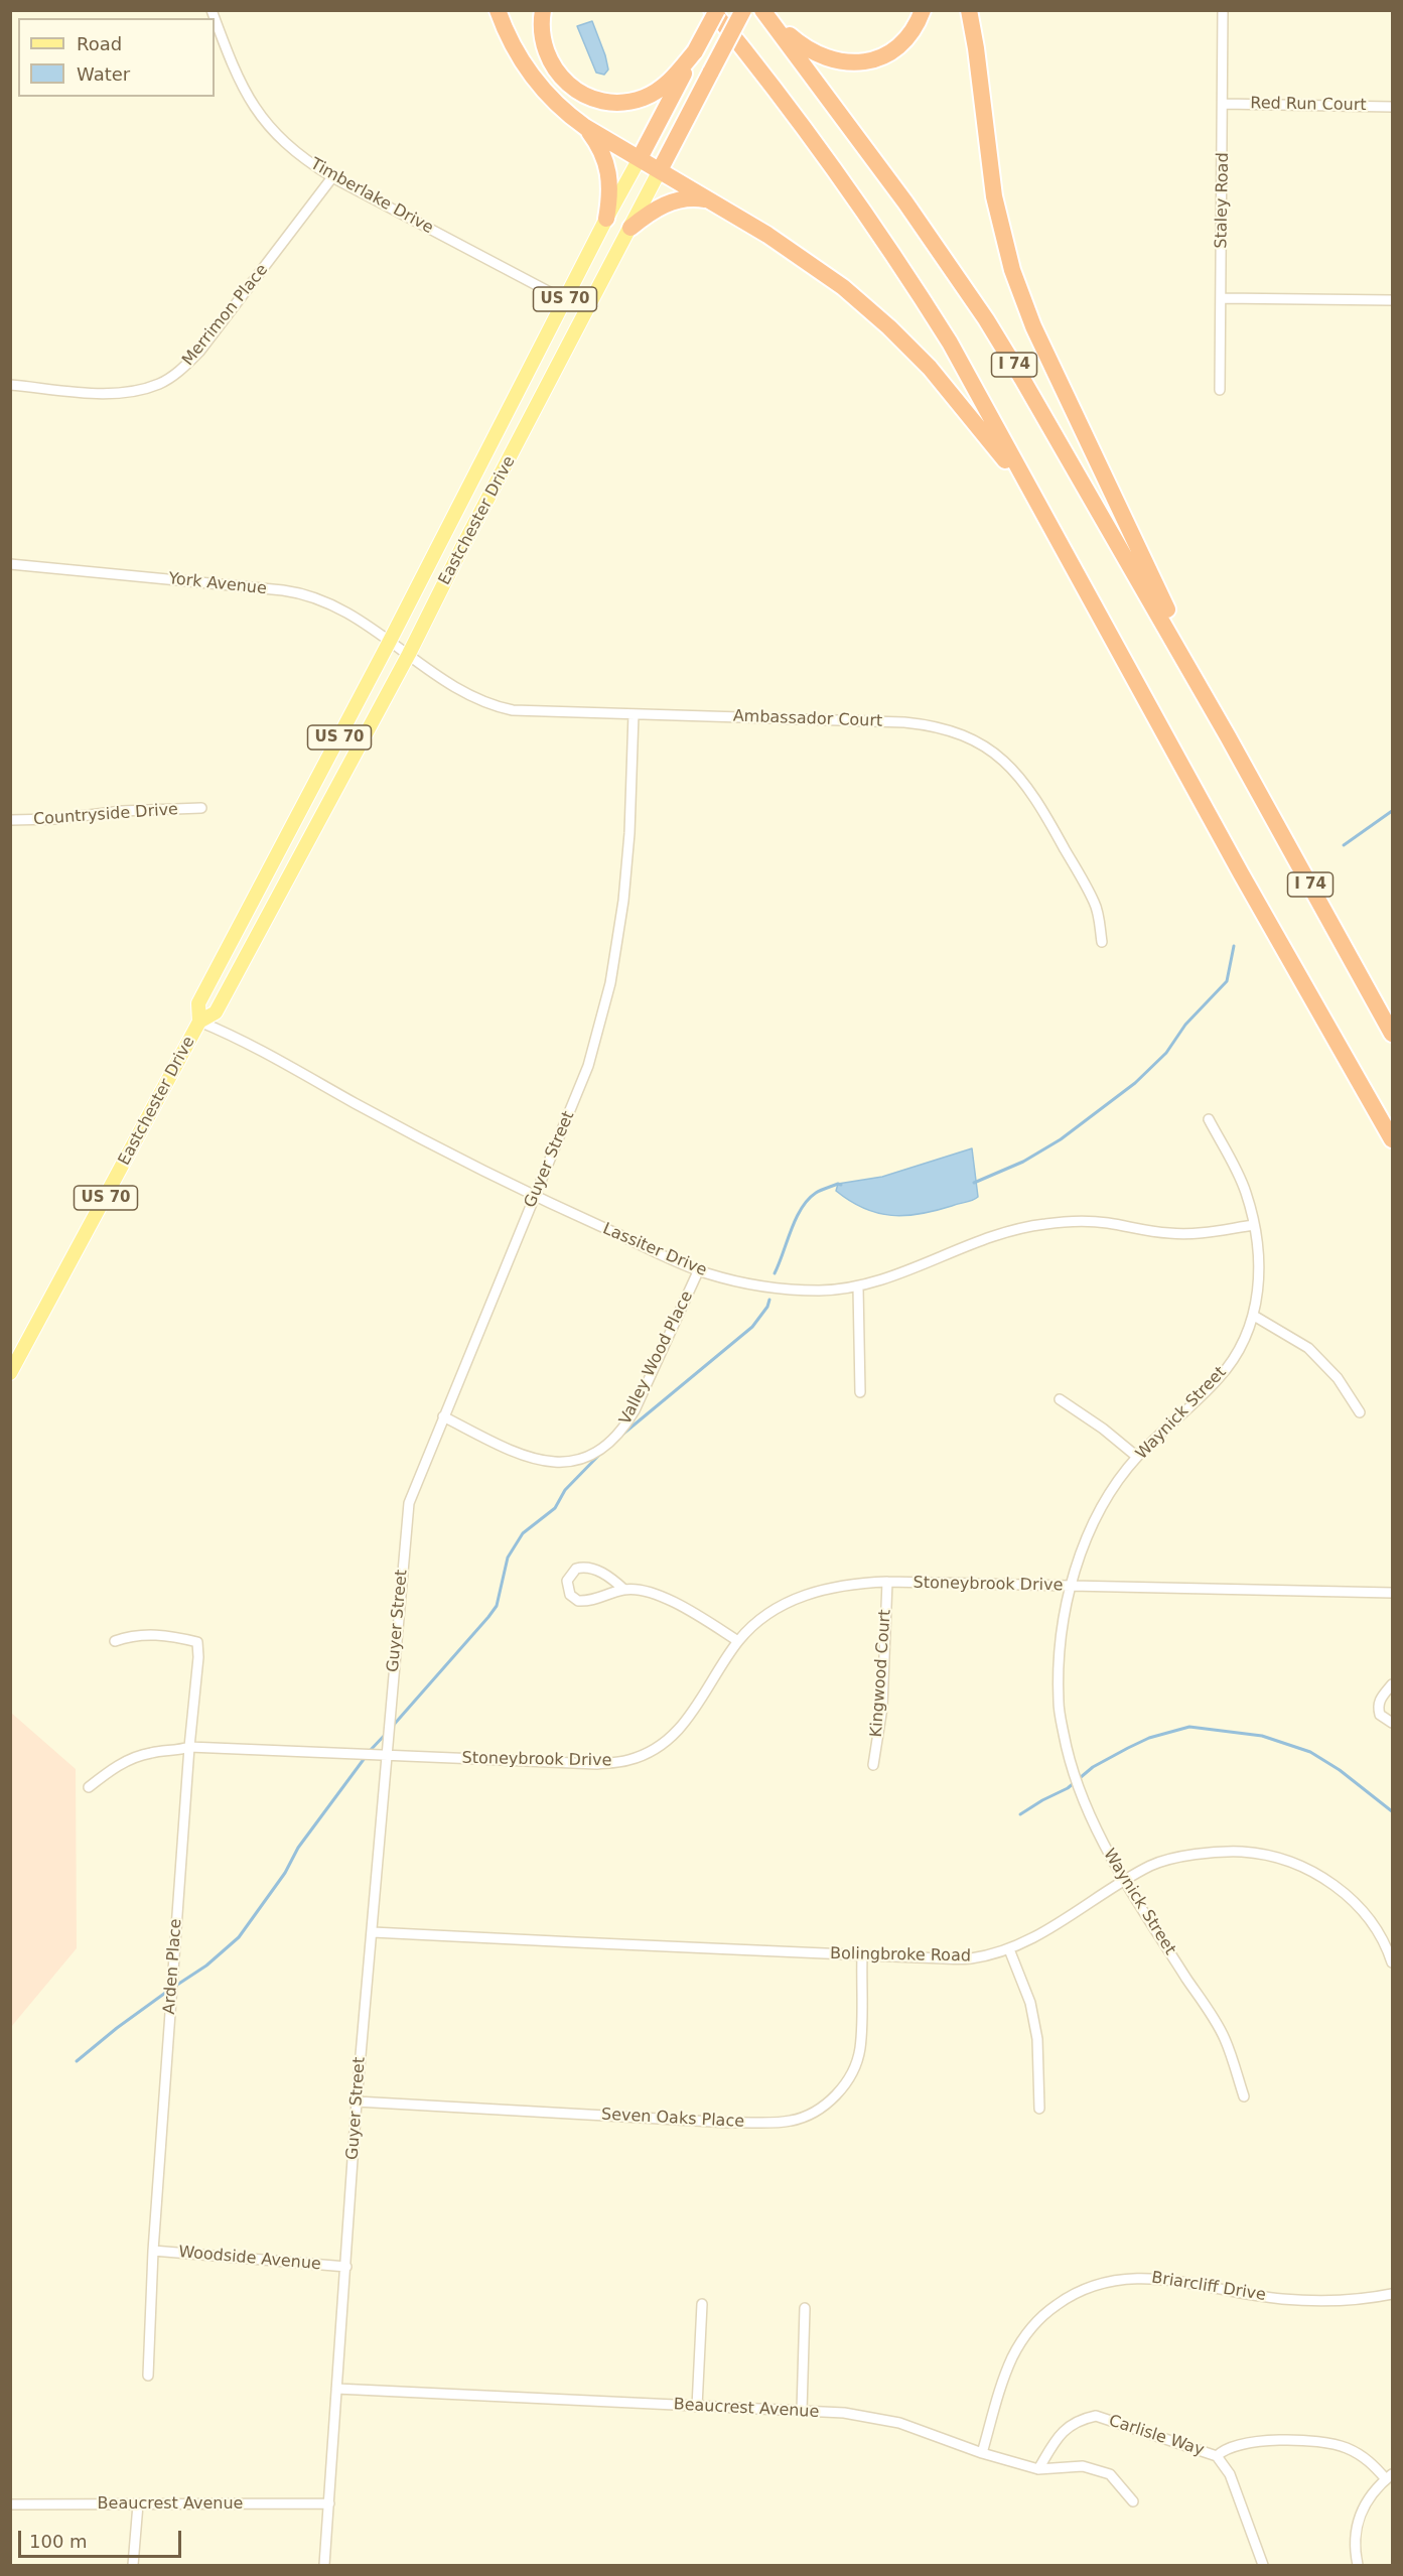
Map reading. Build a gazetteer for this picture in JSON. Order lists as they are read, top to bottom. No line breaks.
{"streets":{"highway":["US 70","I 74","Eastchester Drive"],"street":["Red Run Court","Timberlake Drive","Staley Road","Merrimon Place","York Avenue","Ambassador Court","Countryside Drive","Guyer Street","Lassiter Drive","Valley Wood Place","Waynick Street","Stoneybrook Drive","Kingwood Court","Bolingbroke Road","Arden Place","Seven Oaks Place","Woodside Avenue","Briarcliff Drive","Beaucrest Avenue","Carlisle Way"]},"crossings":[["Red Run Court","Staley Road"],["Timberlake Drive","Merrimon Place"],["Timberlake Drive","Eastchester Drive"],["Eastchester Drive","York Avenue"],["Eastchester Drive","Ambassador Court"],["Eastchester Drive","Lassiter Drive"],["York Avenue","Ambassador Court"],["Ambassador Court","Guyer Street"],["Guyer Street","Lassiter Drive"],["Guyer Street","Valley Wood Place"],["Guyer Street","Stoneybrook Drive"],["Guyer Street","Bolingbroke Road"],["Guyer Street","Seven Oaks Place"],["Guyer Street","Woodside Avenue"],["Guyer Street","Beaucrest Avenue"],["Lassiter Drive","Valley Wood Place"],["Lassiter Drive","Waynick Street"],["Waynick Street","Stoneybrook Drive"],["Waynick Street","Bolingbroke Road"],["Stoneybrook Drive","Kingwood Court"],["Stoneybrook Drive","Arden Place"],["Bolingbroke Road","Seven Oaks Place"],["Arden Place","Woodside Avenue"],["Briarcliff Drive","Beaucrest Avenue"],["Beaucrest Avenue","Carlisle Way"]],"legend":["Road","Water"],"scale_bar":"100 m"}
